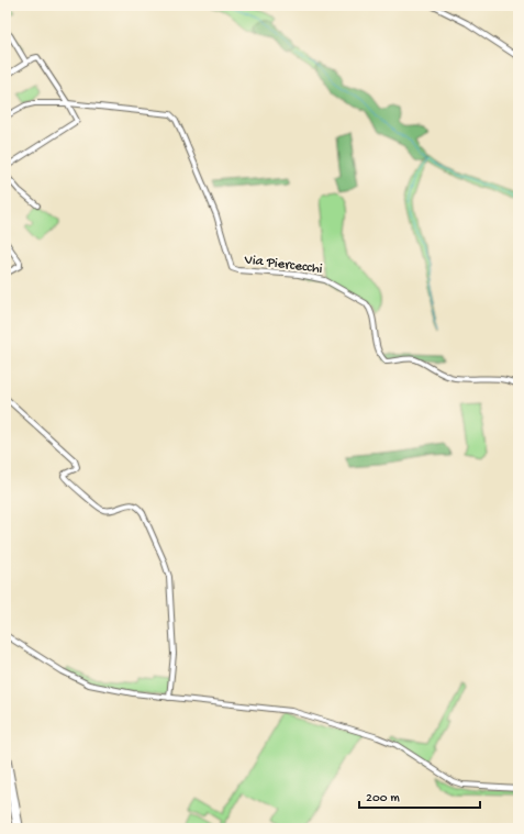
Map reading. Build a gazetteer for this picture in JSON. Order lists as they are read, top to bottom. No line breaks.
{"streets":{"street":["Via Piercecchi"]},"scale_bar":"200 m"}
